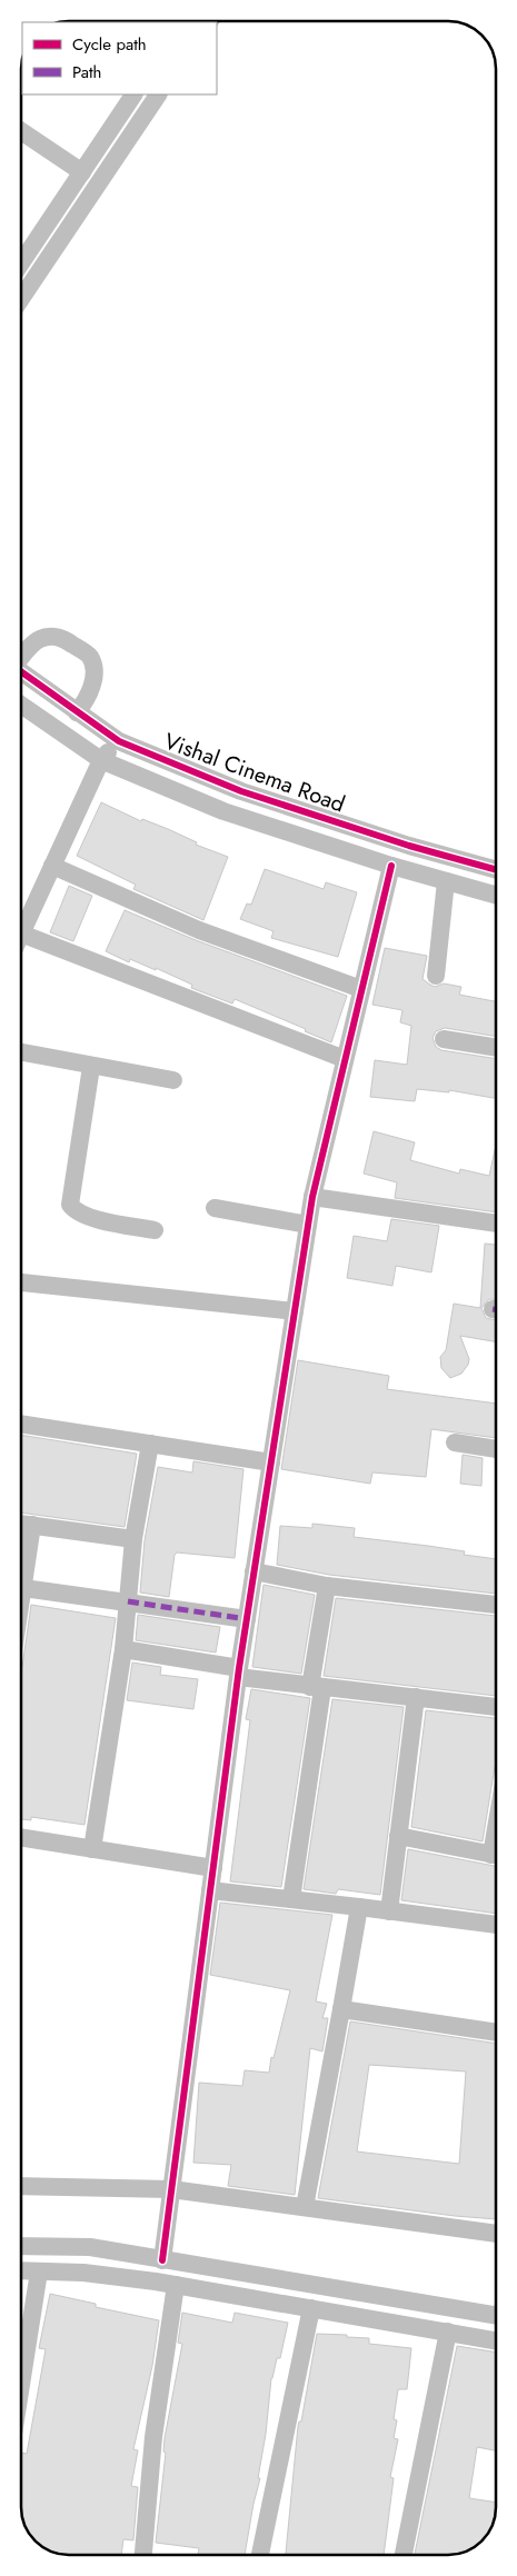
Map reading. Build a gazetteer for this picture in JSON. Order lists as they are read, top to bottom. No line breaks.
{"streets":{"street":["Vishal Cinema Road"]},"legend":["Cycle path","Path"]}
